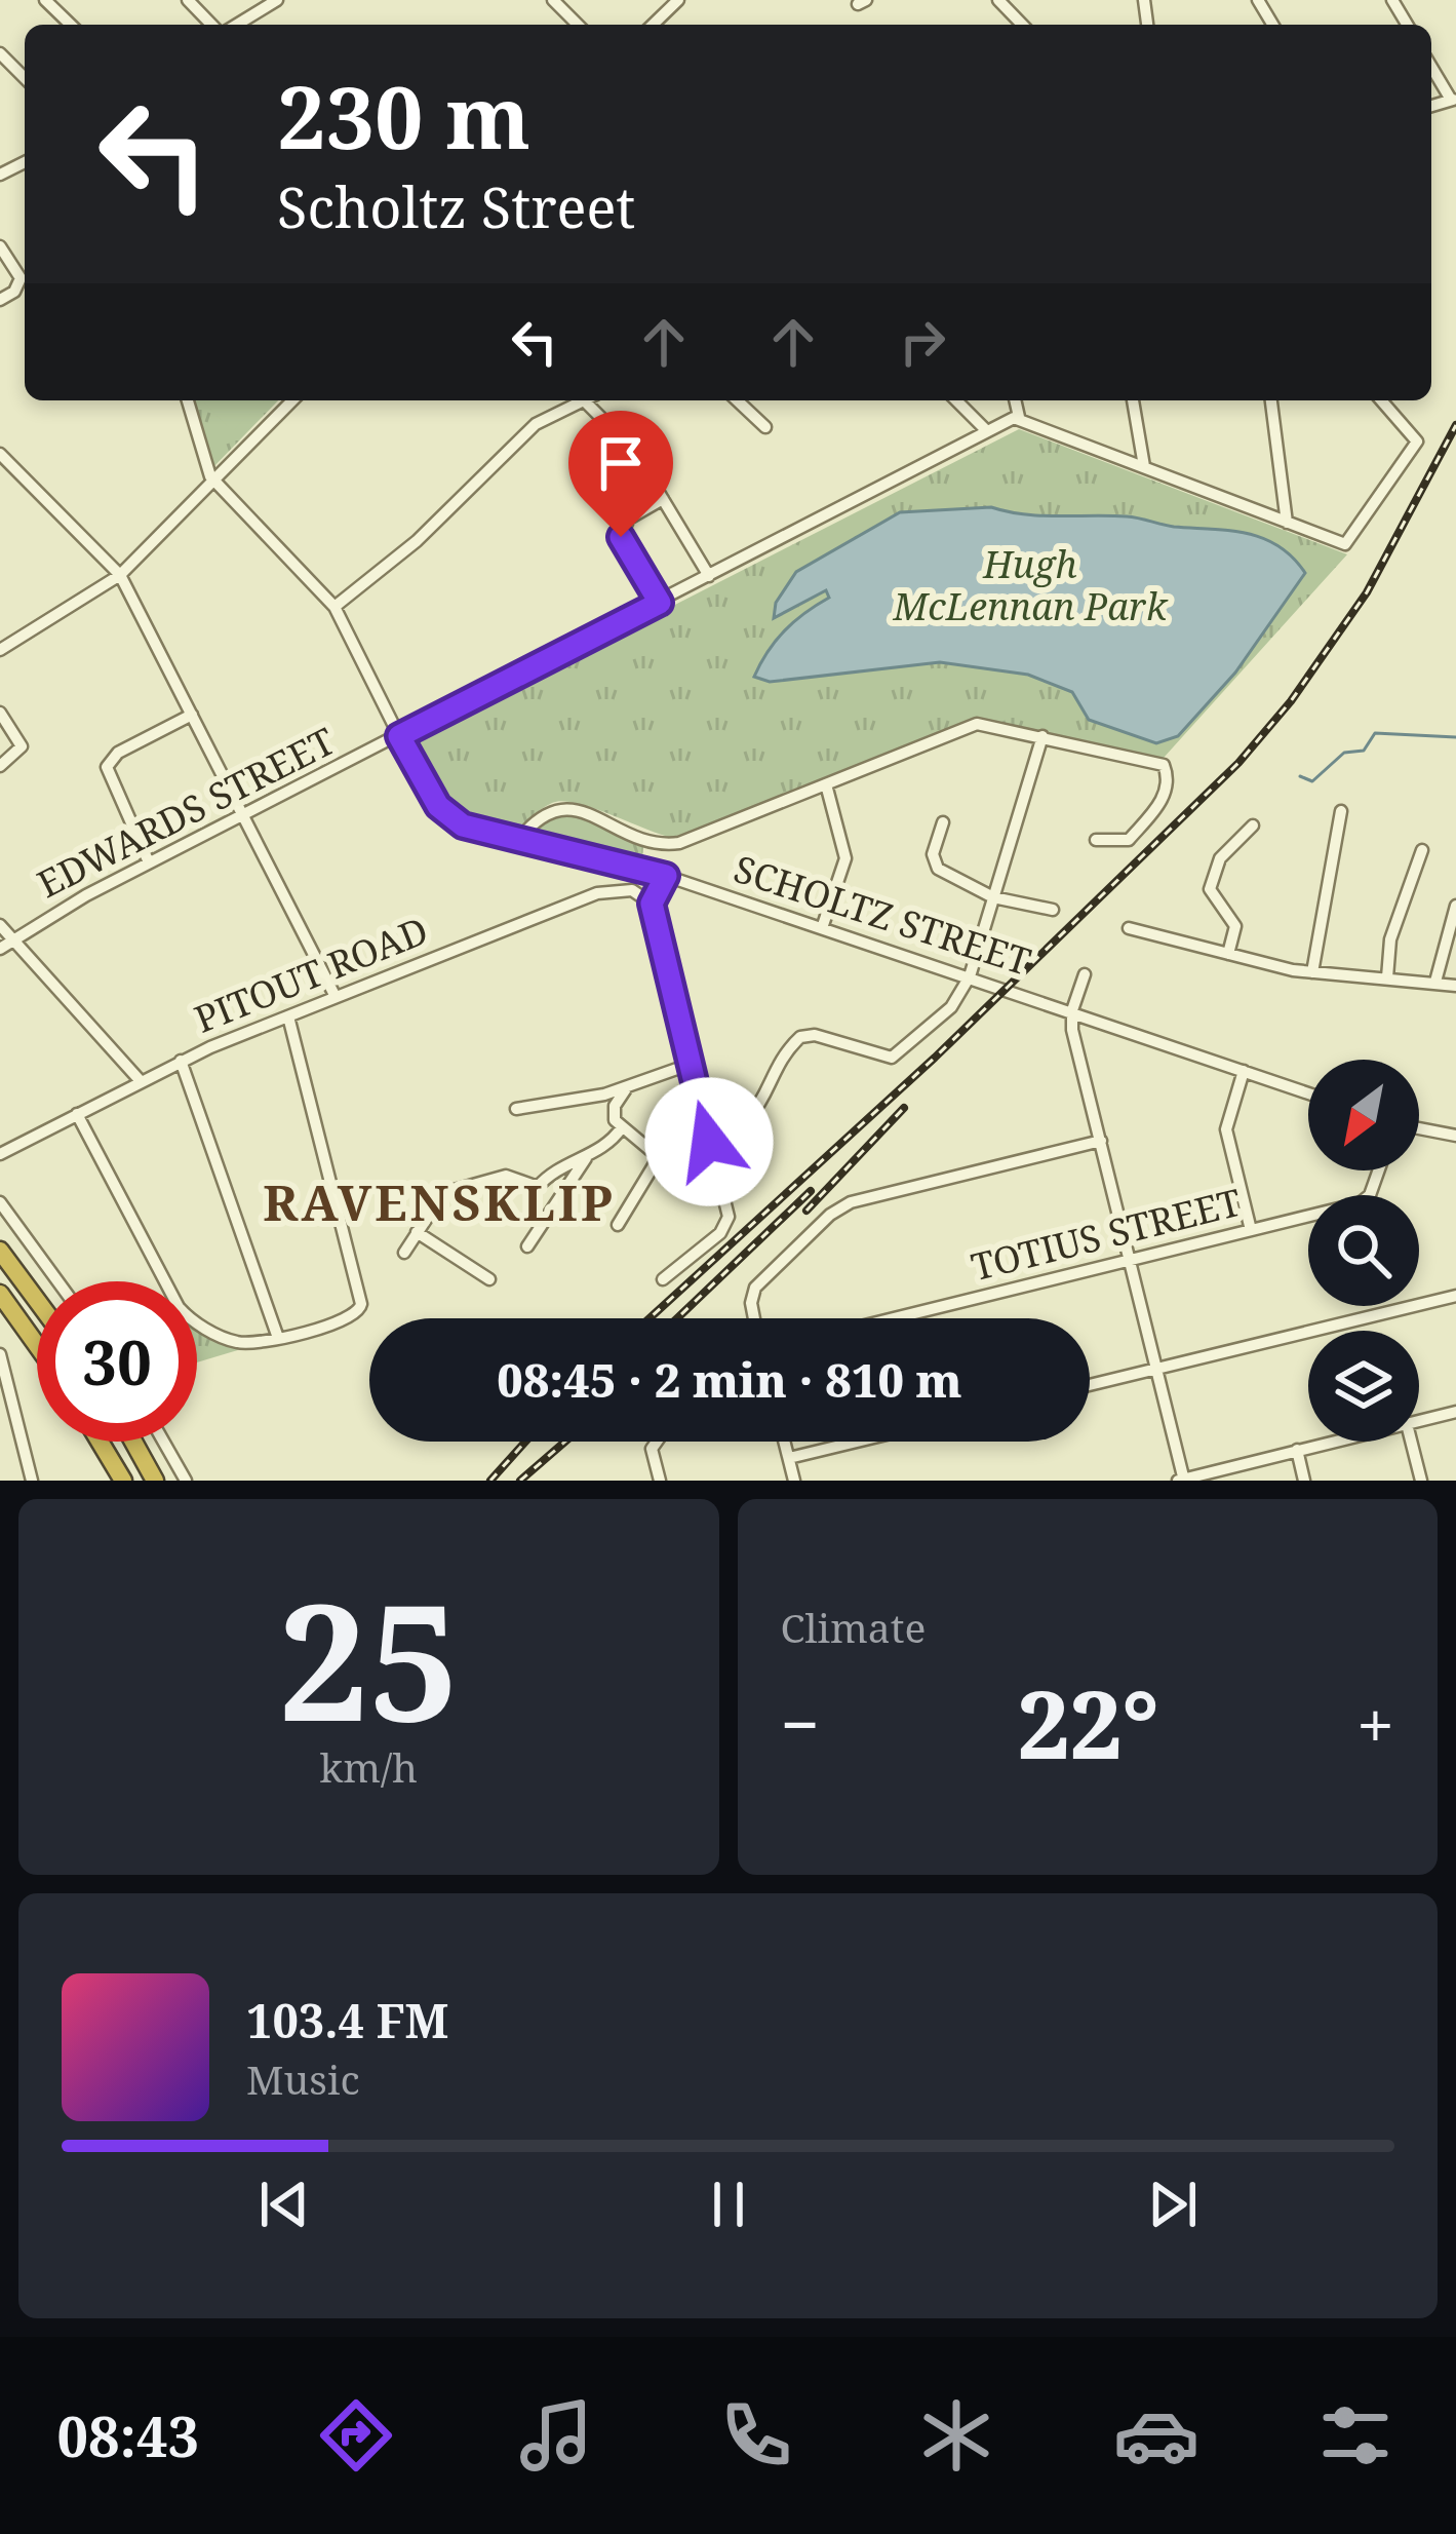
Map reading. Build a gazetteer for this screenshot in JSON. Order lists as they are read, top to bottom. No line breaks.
{"streets":{"street":["EDWARDS STREET","SCHOLTZ STREET","PITOUT ROAD","TOTIUS STREET"]},"crossings":[["EDWARDS STREET","SCHOLTZ STREET"]],"districts":["RAVENSKLIP"],"parks":["Hugh McLennan Park"],"north":"bottom left","page":{"turn":["230 m","Scholtz Street"],"limit":"30","trip":"08:45 · 2 min · 810 m","tile":[["25","km/h"],"Climate"],"heat":["−","22°","+"],"song":["103.4 FM","Music"],"tabs":"08:43"}}
